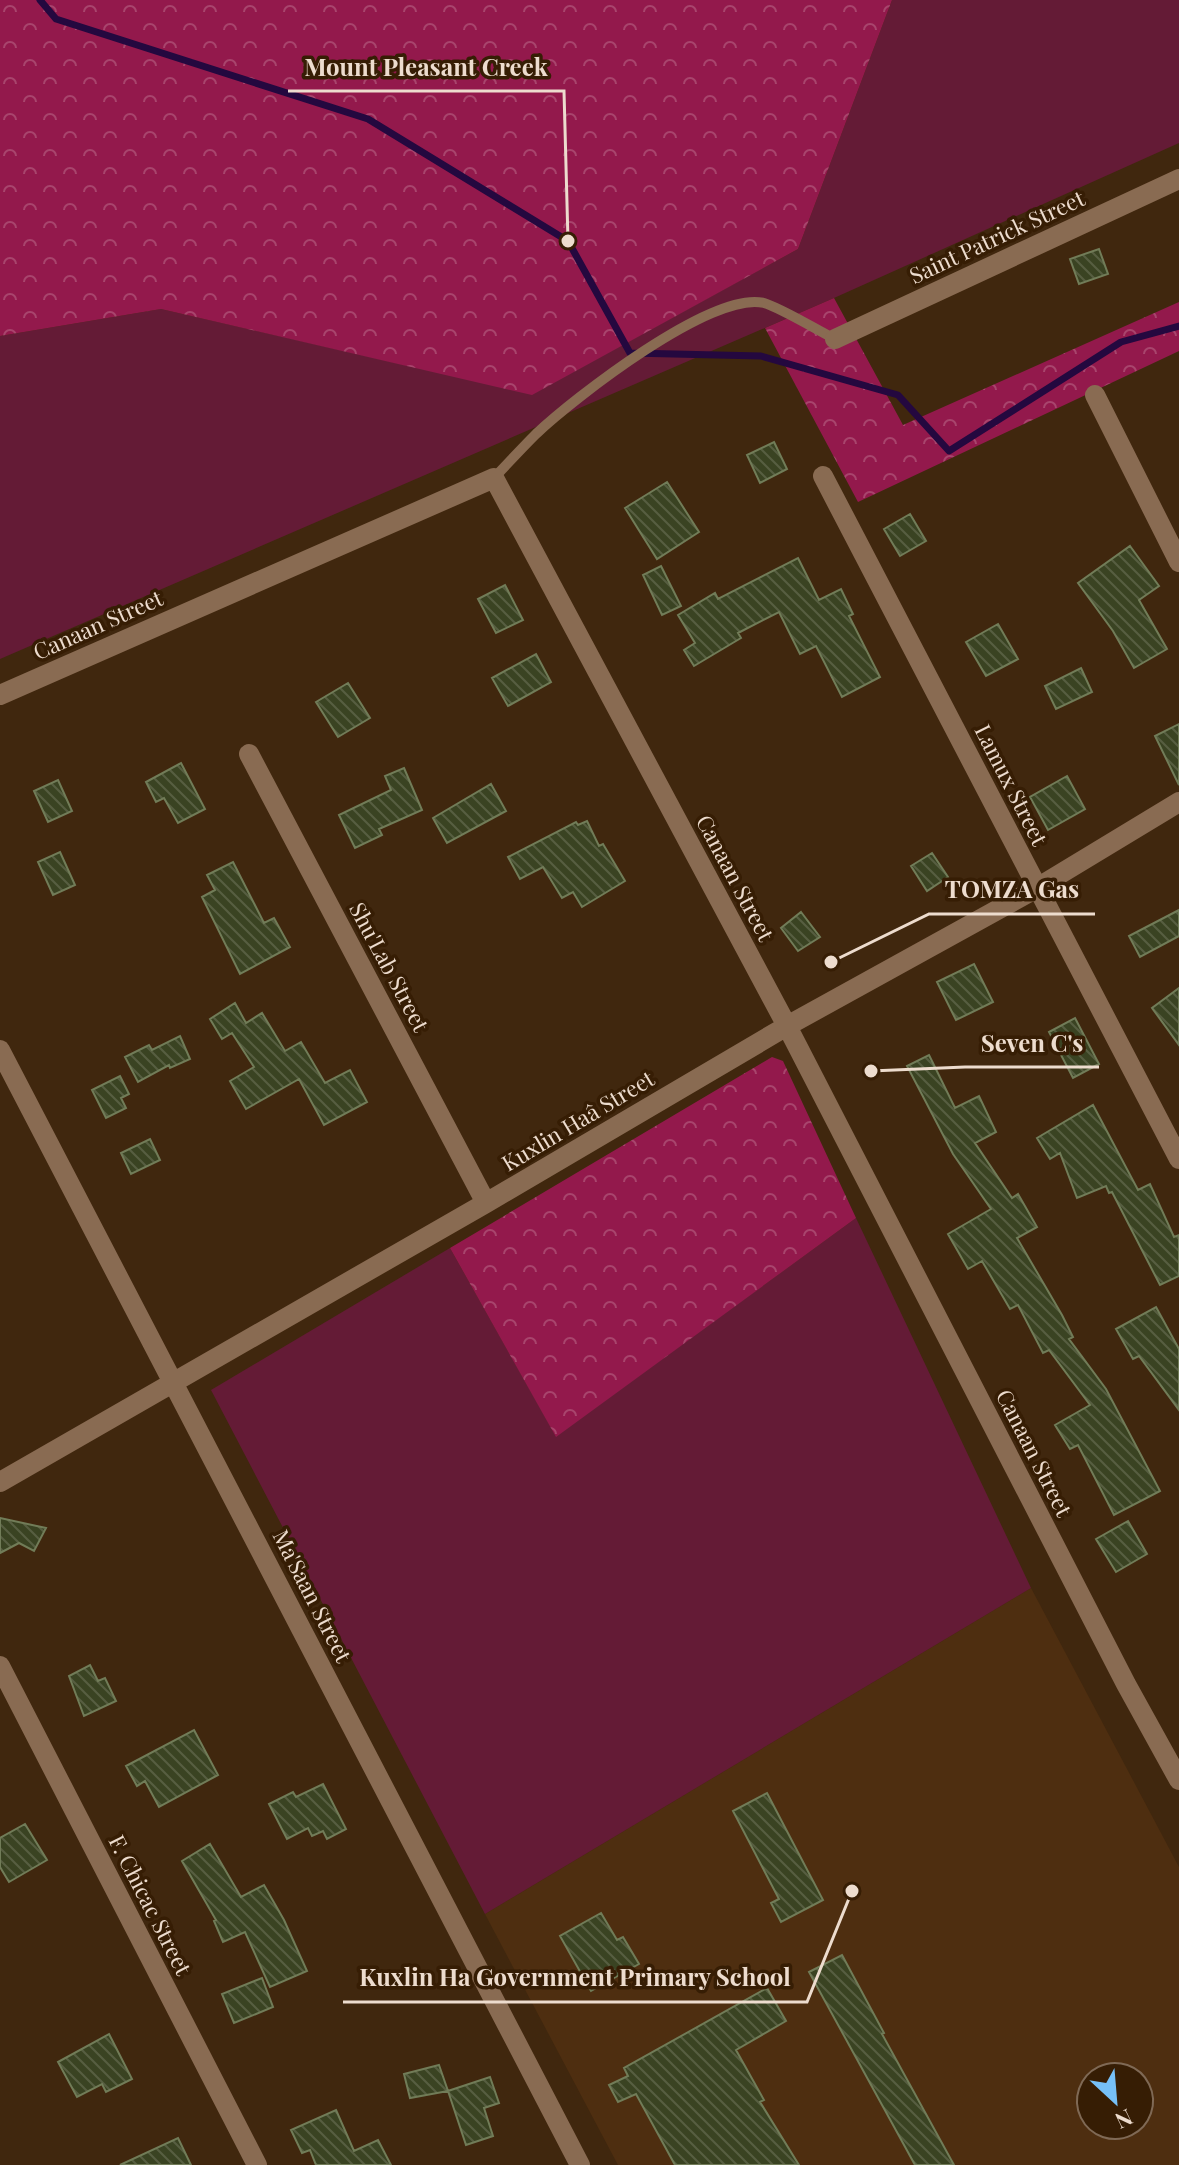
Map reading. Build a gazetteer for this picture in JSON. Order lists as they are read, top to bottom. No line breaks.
{"streets":{"street":["Saint Patrick Street","Canaan Street","Lamux Street","Shu'Lab Street","Kuxlin Haâ Street","Ma'Saan Street","F. Chicac Street"]},"crossings":[["Canaan Street","Kuxlin Haâ Street"],["Lamux Street","Kuxlin Haâ Street"],["Shu'Lab Street","Kuxlin Haâ Street"],["Kuxlin Haâ Street","Ma'Saan Street"]],"places":["Mount Pleasant Creek","TOMZA Gas","Seven C's","Kuxlin Ha Government Primary School"],"north":"bottom right"}
